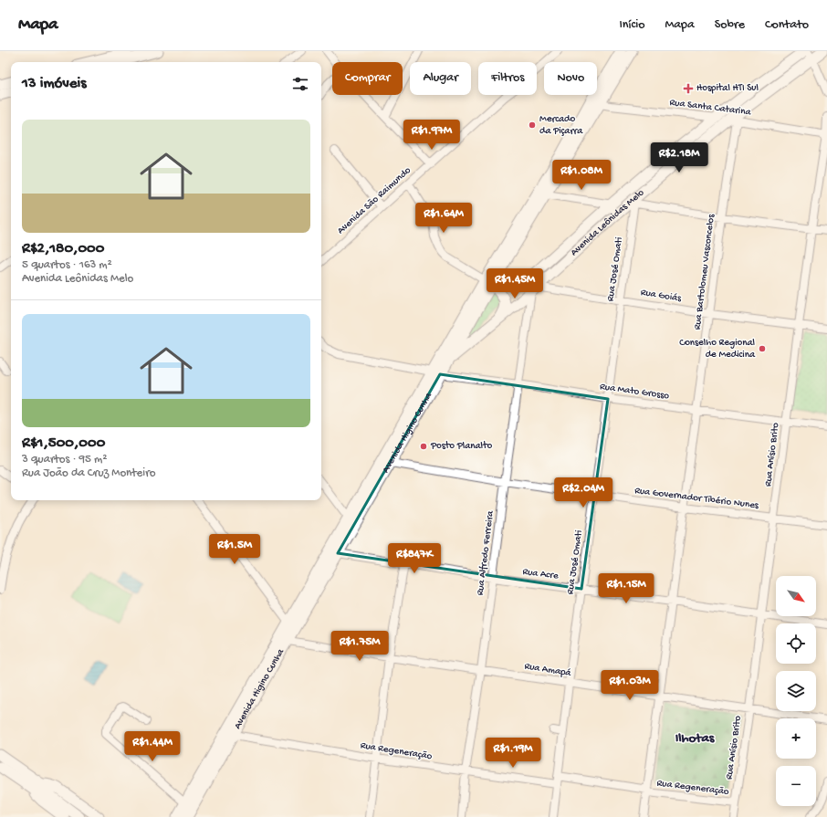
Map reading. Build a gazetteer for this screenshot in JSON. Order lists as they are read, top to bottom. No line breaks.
{"streets":{"main road":["Avenida Leônidas Melo","Avenida Higino Cunha"],"street":["Rua Santa Catarina","Avenida São Raimundo","Rua José Omati","Rua Bartolomeu Vasconcelos","Rua Goiás","Rua Mato Grosso","Rua Anísio Brito","Rua Governador Tibério Nunes","Rua Alfredo Ferreira","Rua Acre","Rua Amapá","Rua Regeneração"]},"crossings":[["Rua Santa Catarina","Avenida Leônidas Melo"],["Rua Santa Catarina","Rua Bartolomeu Vasconcelos"],["Rua Santa Catarina","Avenida Higino Cunha"],["Rua Santa Catarina","Rua Anísio Brito"],["Avenida Leônidas Melo","Rua José Omati"],["Avenida Leônidas Melo","Rua Bartolomeu Vasconcelos"],["Avenida Leônidas Melo","Rua Goiás"],["Avenida Leônidas Melo","Avenida Higino Cunha"],["Avenida Leônidas Melo","Rua Alfredo Ferreira"],["Rua José Omati","Rua Goiás"],["Rua José Omati","Rua Mato Grosso"],["Rua José Omati","Rua Governador Tibério Nunes"],["Rua José Omati","Rua Acre"],["Rua José Omati","Rua Amapá"],["Rua José Omati","Rua Regeneração"],["Rua Bartolomeu Vasconcelos","Rua Goiás"],["Rua Bartolomeu Vasconcelos","Rua Mato Grosso"],["Rua Bartolomeu Vasconcelos","Rua Governador Tibério Nunes"],["Rua Bartolomeu Vasconcelos","Rua Acre"],["Rua Bartolomeu Vasconcelos","Rua Amapá"],["Rua Bartolomeu Vasconcelos","Rua Regeneração"],["Rua Goiás","Rua Anísio Brito"],["Rua Goiás","Rua Alfredo Ferreira"],["Rua Mato Grosso","Avenida Higino Cunha"],["Rua Mato Grosso","Rua Anísio Brito"],["Rua Mato Grosso","Rua Alfredo Ferreira"],["Avenida Higino Cunha","Rua Governador Tibério Nunes"],["Avenida Higino Cunha","Rua Acre"],["Avenida Higino Cunha","Rua Amapá"],["Avenida Higino Cunha","Rua Regeneração"],["Rua Anísio Brito","Rua Governador Tibério Nunes"],["Rua Anísio Brito","Rua Acre"],["Rua Anísio Brito","Rua Amapá"],["Rua Anísio Brito","Rua Regeneração"],["Rua Governador Tibério Nunes","Rua Alfredo Ferreira"],["Rua Alfredo Ferreira","Rua Acre"],["Rua Alfredo Ferreira","Rua Amapá"],["Rua Alfredo Ferreira","Rua Regeneração"]],"districts":["Ilhotas"],"places":{"health":["Hospital HTI Sul"],"other":["Mercado da Piçarra","Conselho Regional de Medicina","Posto Planalto"]},"north":"bottom right","page":{"header":"Mapa","nav":["Início","Mapa","Sobre","Contato"],"chip":["Comprar","Alugar","Filtros","Novo"],"heading":"13 imóveis","list":[{"name":"R$2,180,000","note":"5 quartos · 163 m² · Avenida Leônidas Melo"},{"name":"R$1,500,000","note":"3 quartos · 95 m² · Rua João da Cruz Monteiro"}],"price":["R$1.97M","R$2.18M","R$1.08M","R$1.64M","R$1.45M","R$2.04M","R$1.5M","R$847K","R$1.15M","R$1.75M","R$1.03M","R$1.44M","R$1.19M"],"map_buttons":["+","−"]}}
